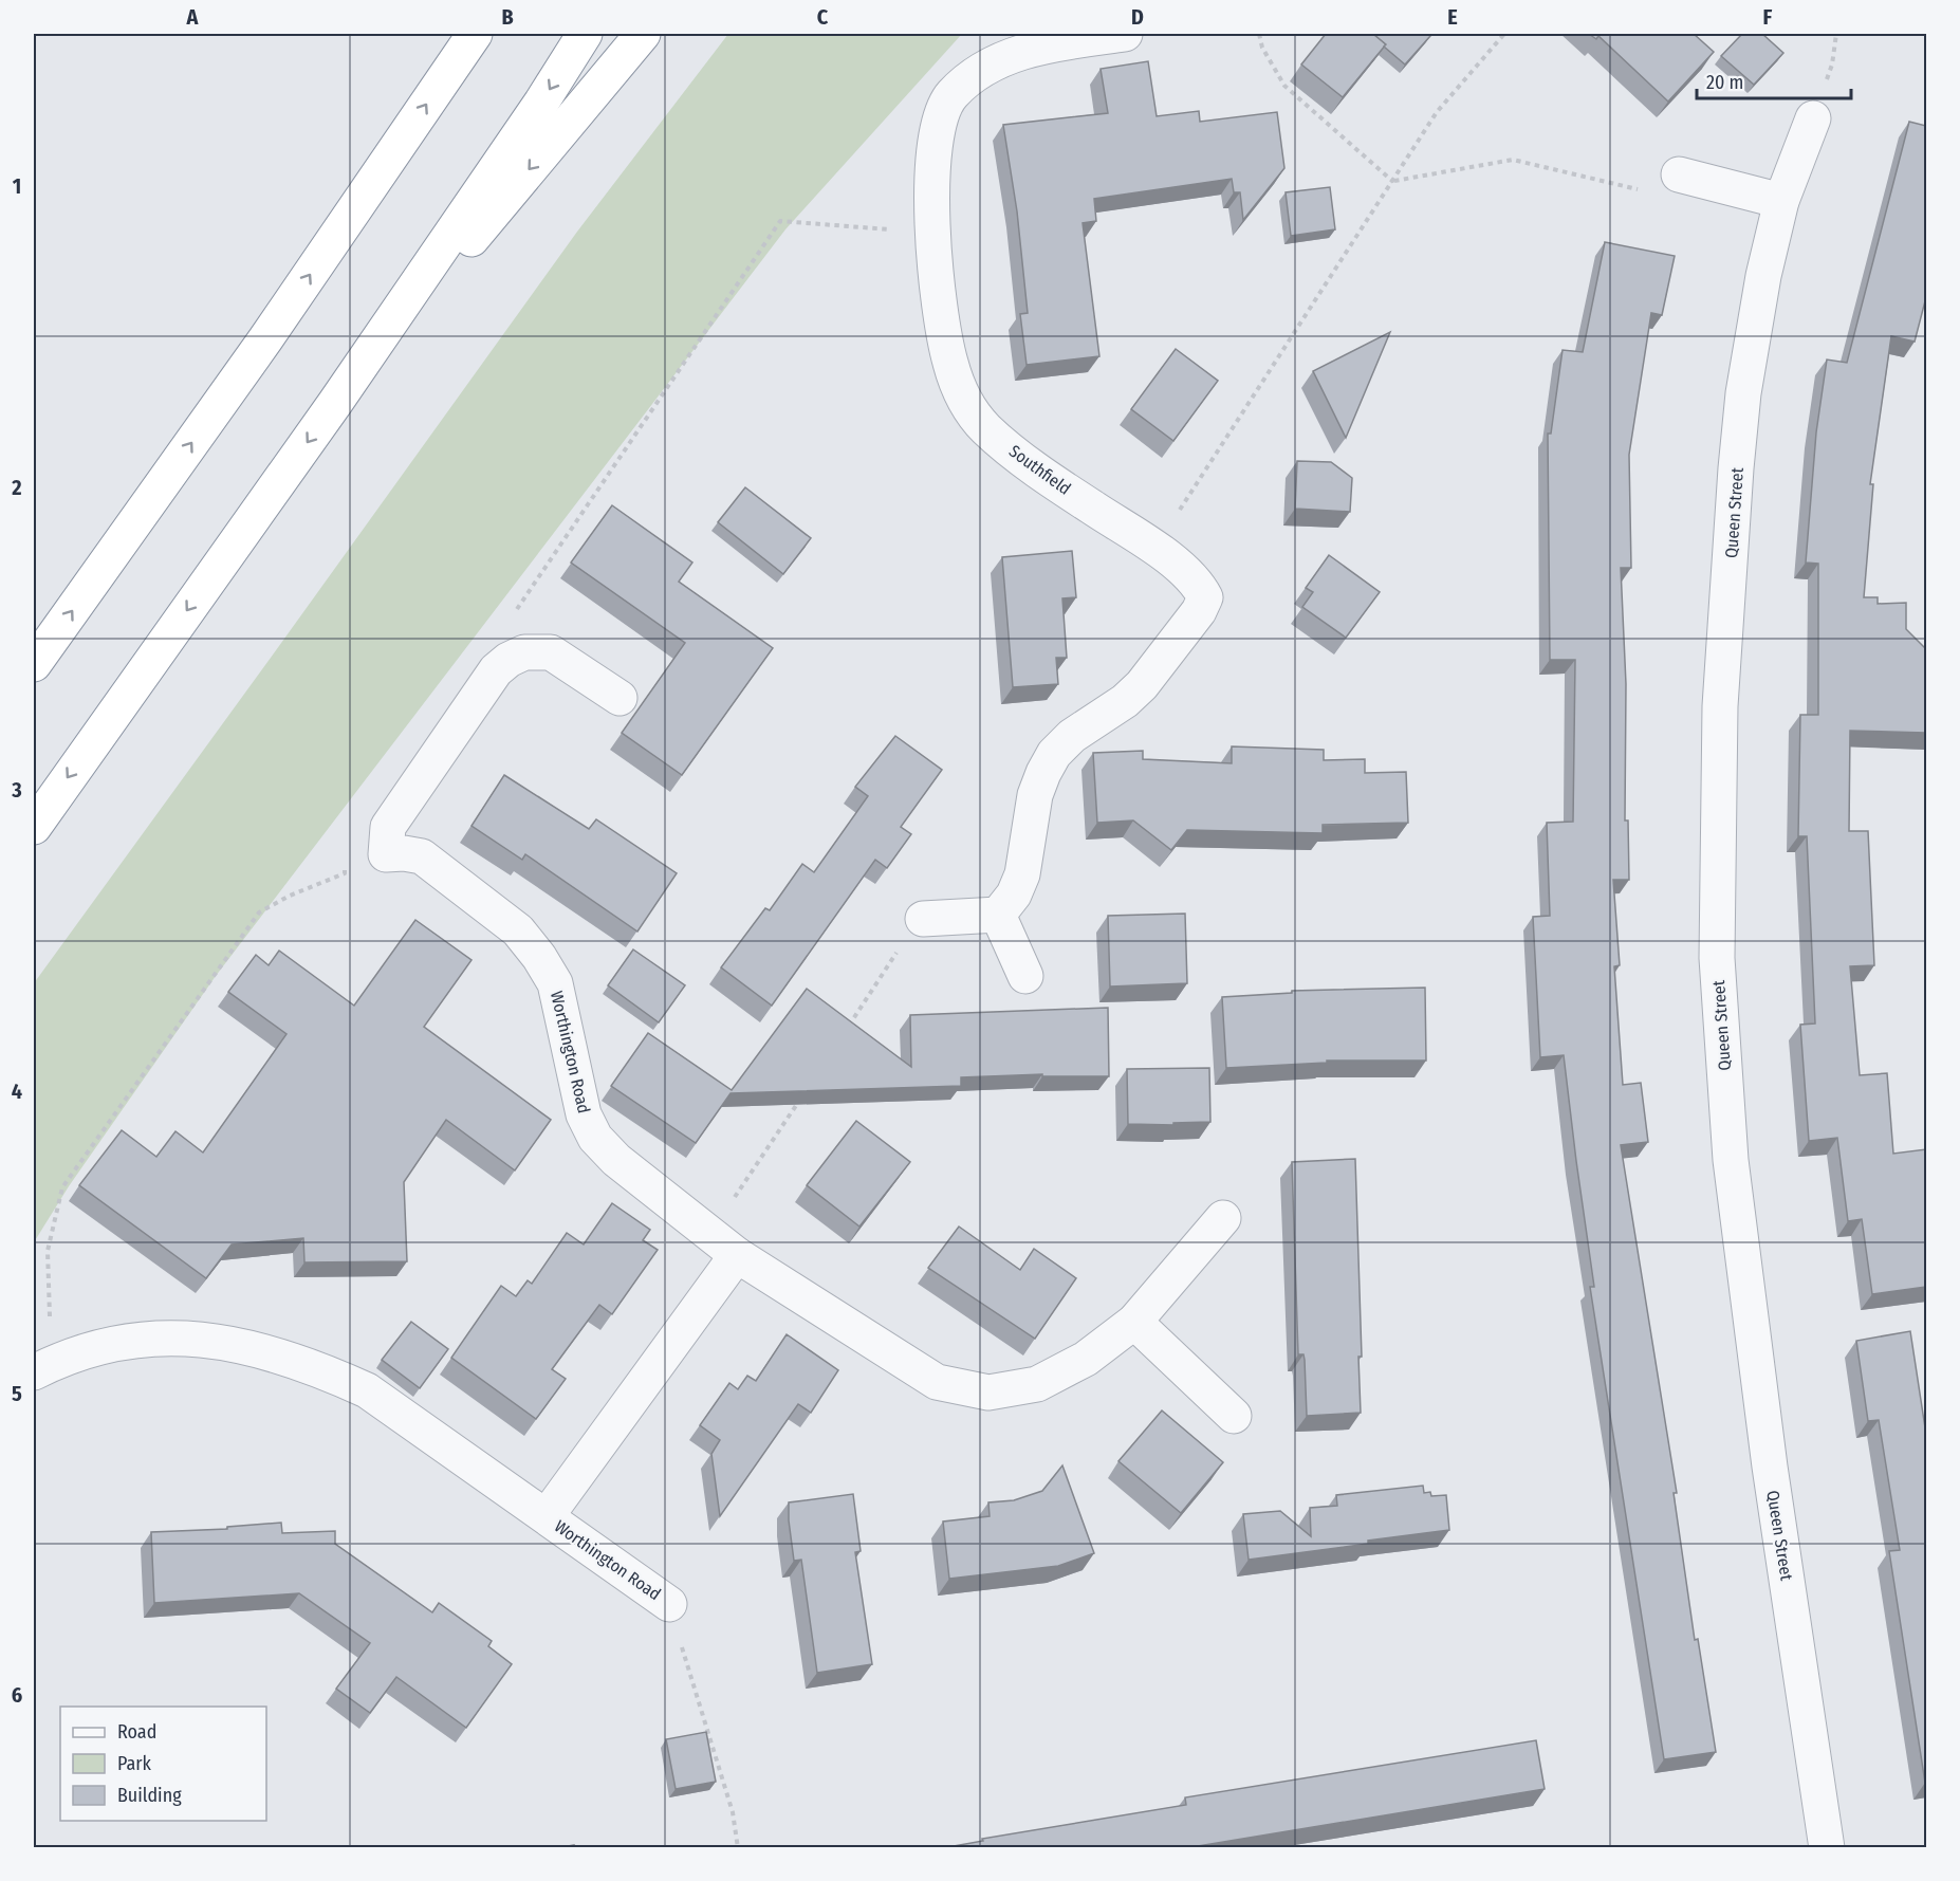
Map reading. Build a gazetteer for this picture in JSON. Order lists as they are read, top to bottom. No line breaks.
{"streets":{"street":["Southfield","Queen Street","Worthington Road"]},"legend":["Road","Park","Building"],"scale_bar":"20 m","grid":{"columns":["A","B","C","D","E","F"],"rows":["1","2","3","4","5","6"]}}
